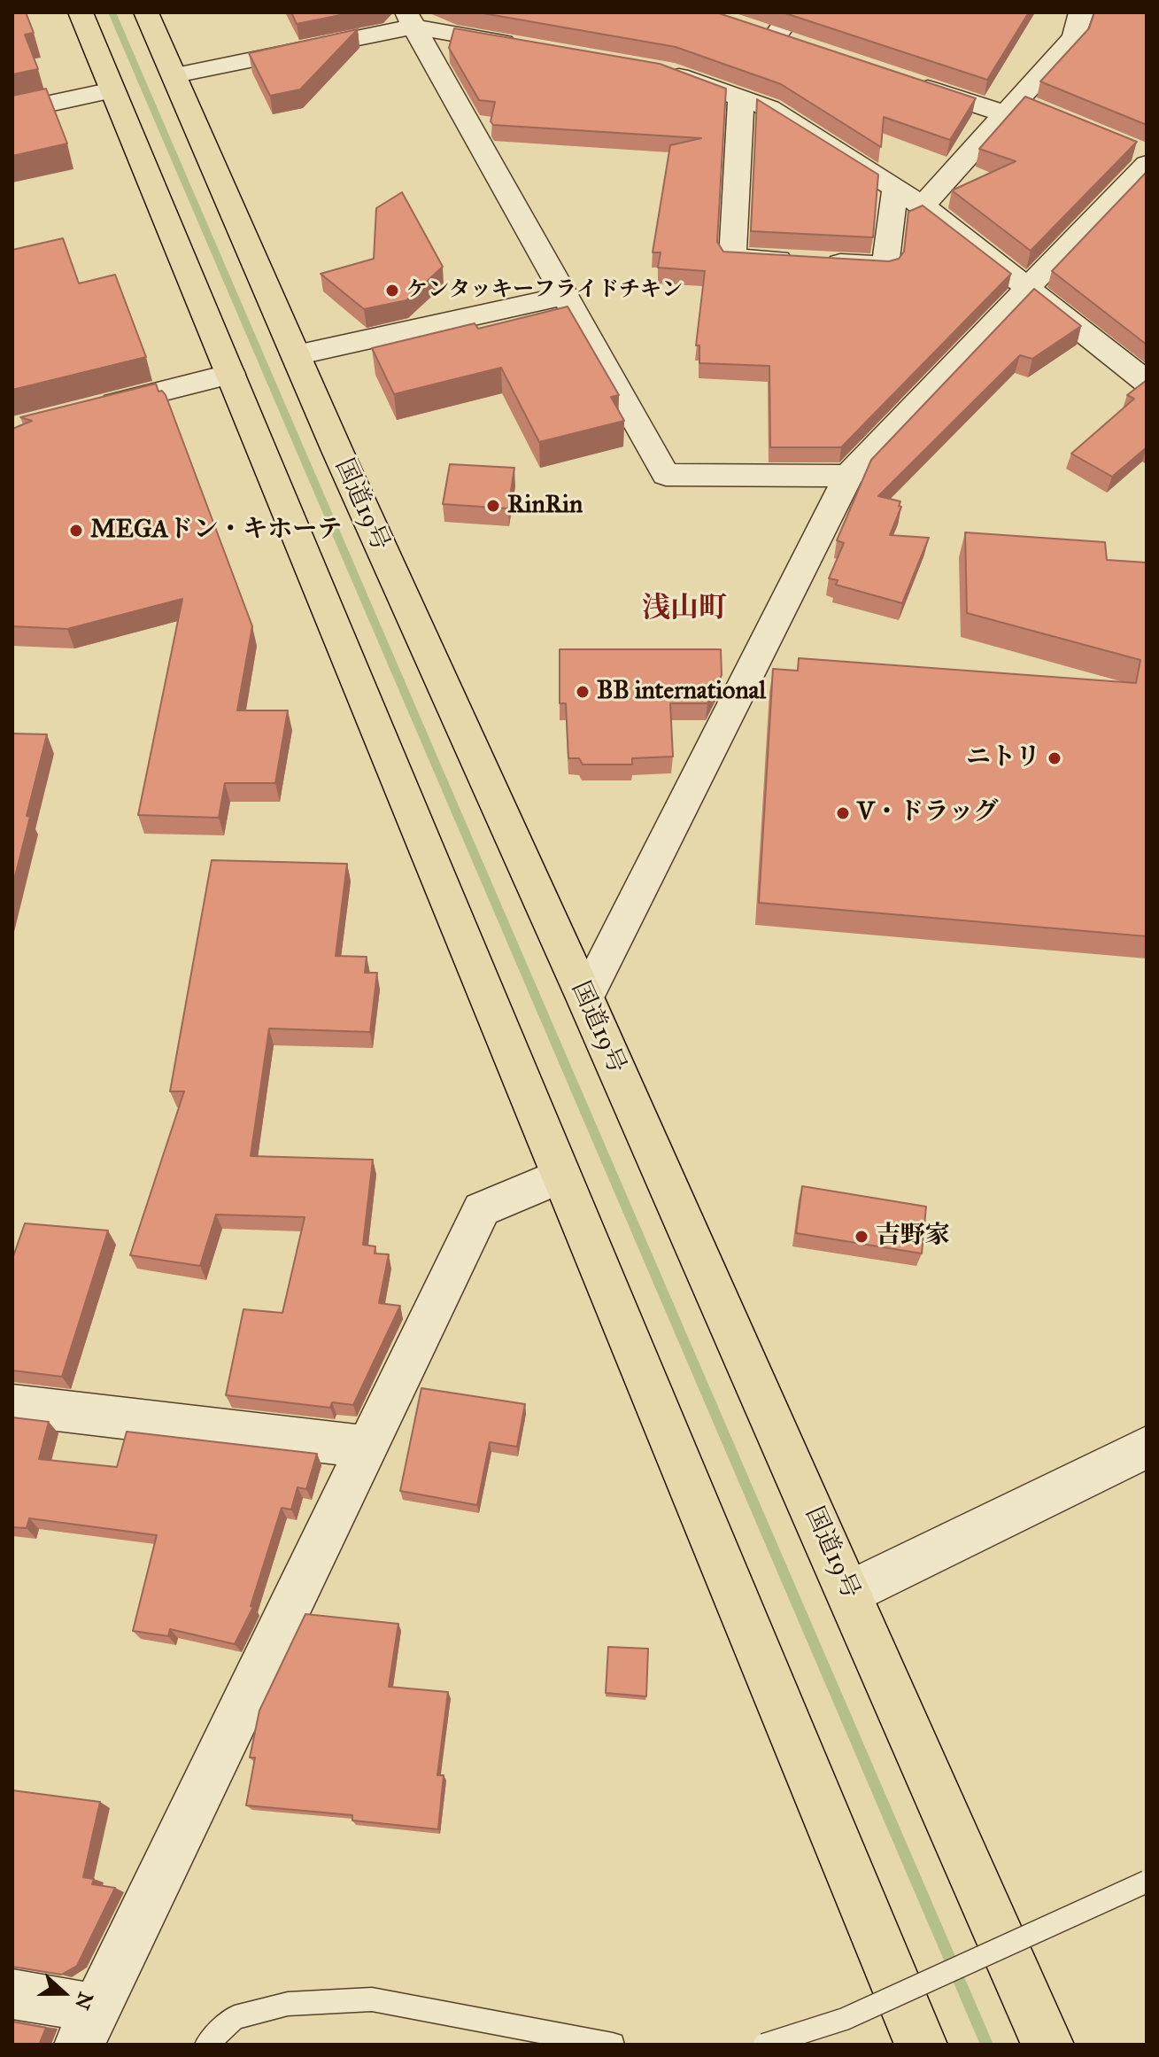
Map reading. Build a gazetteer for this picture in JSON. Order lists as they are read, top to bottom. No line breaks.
{"streets":{"highway":["国道19号"]},"districts":["浅山町"],"places":["ケンタッキーフライドチキン","RinRin","MEGAドン・キホーテ","BB international","ニトリ","V・ドラッグ","吉野家"],"north":"right"}
